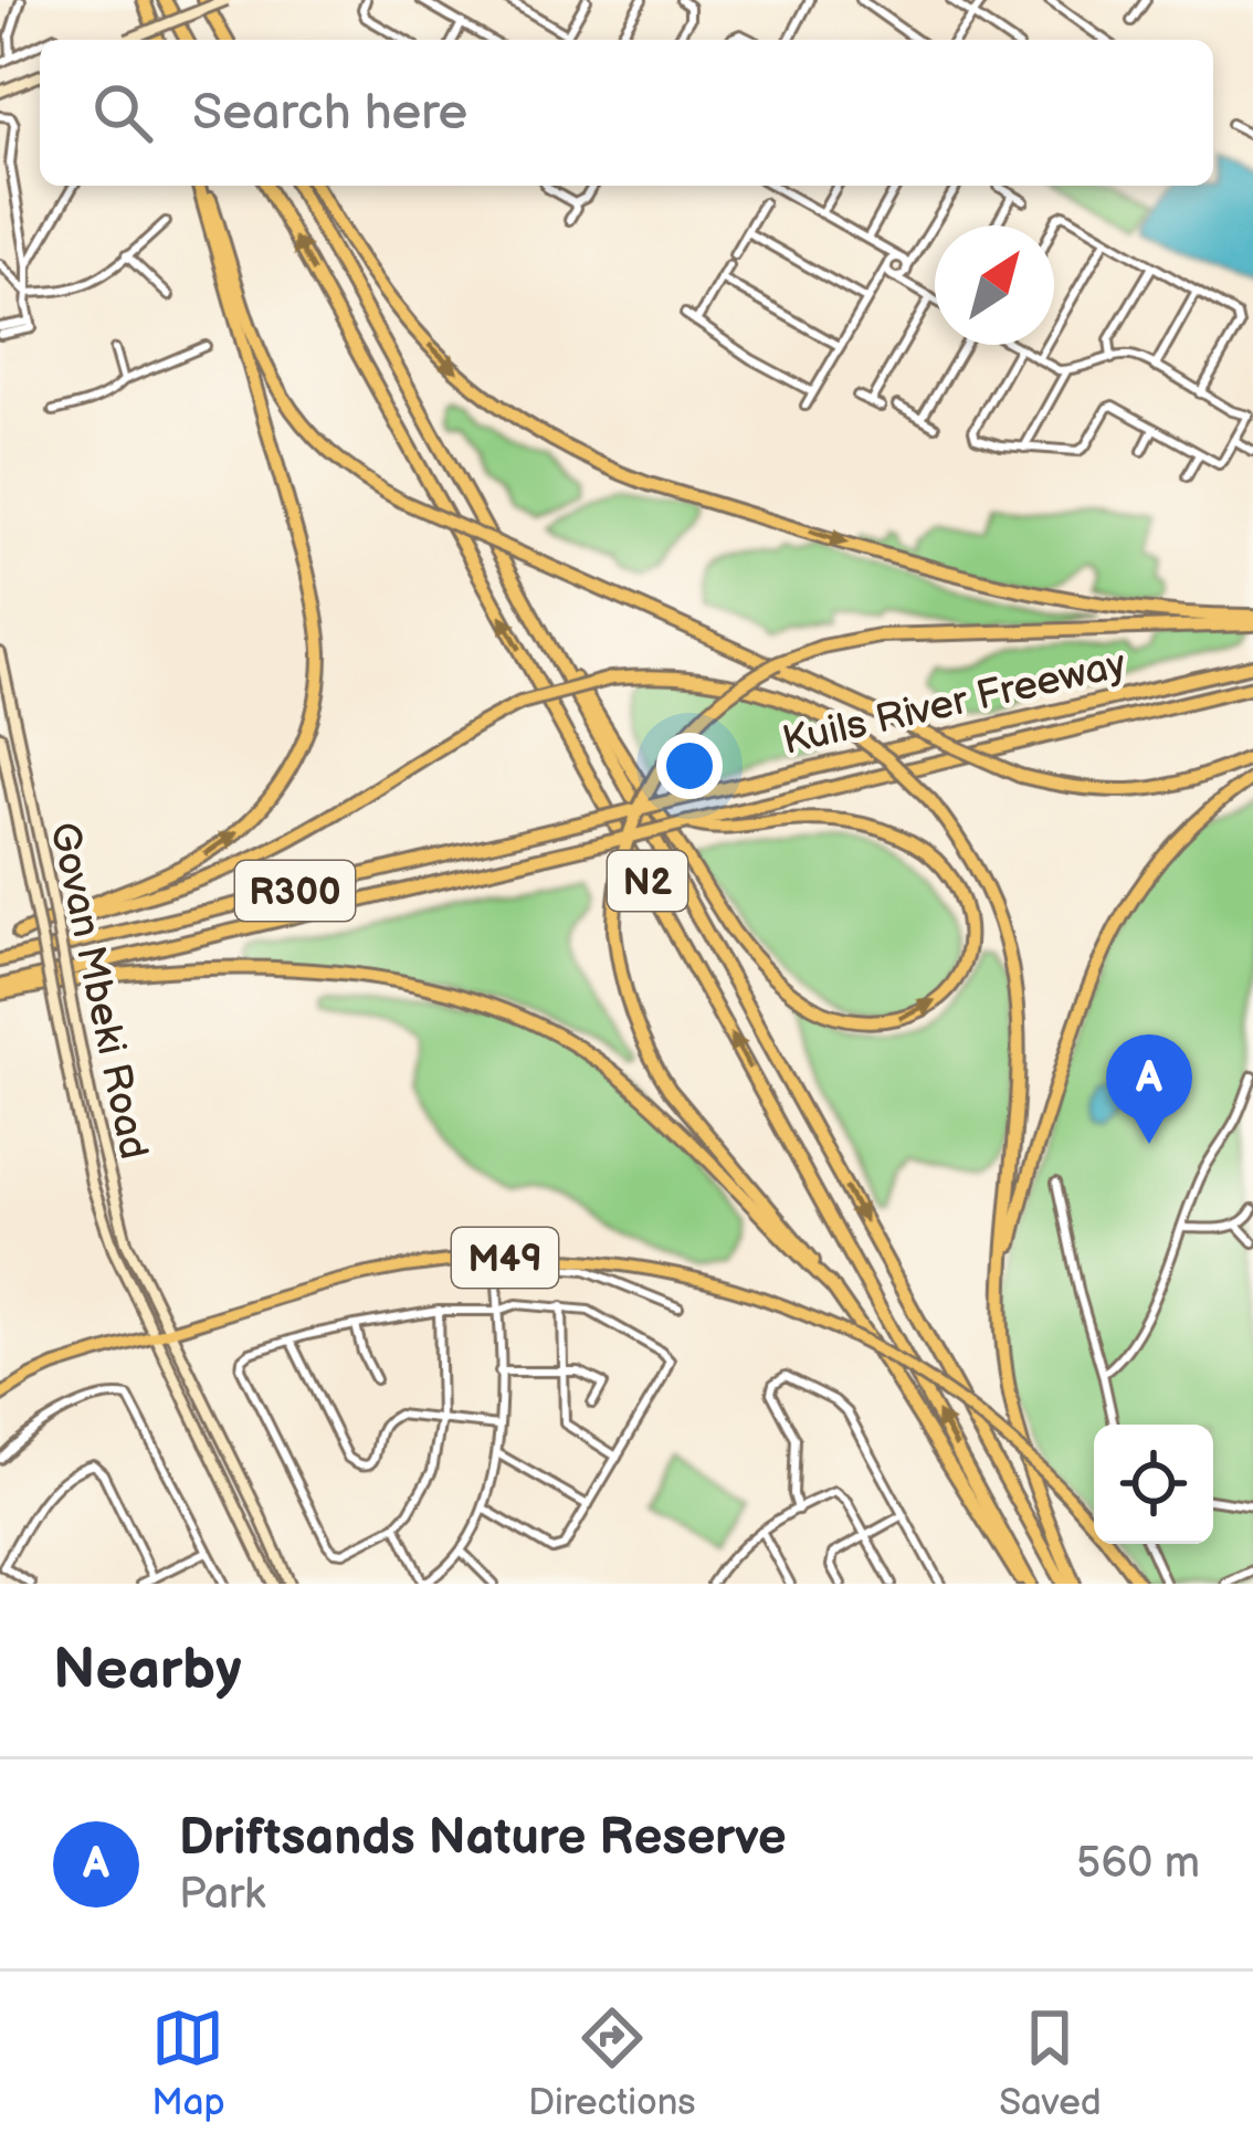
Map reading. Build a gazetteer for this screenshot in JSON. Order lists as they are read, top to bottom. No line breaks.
{"streets":{"highway":["Kuils River Freeway","N2","R300"],"main road":["Govan Mbeki Road","M49"]},"crossings":[["Kuils River Freeway","R300"],["Govan Mbeki Road","M49"]],"north":"top right","page":{"search":"Search here","pins":"A","heading":"Nearby","list":[{"mark":"A","name":"Driftsands Nature Reserve","note":"Park","value":"560 m"}],"nav":["Map","Directions","Saved"]}}
